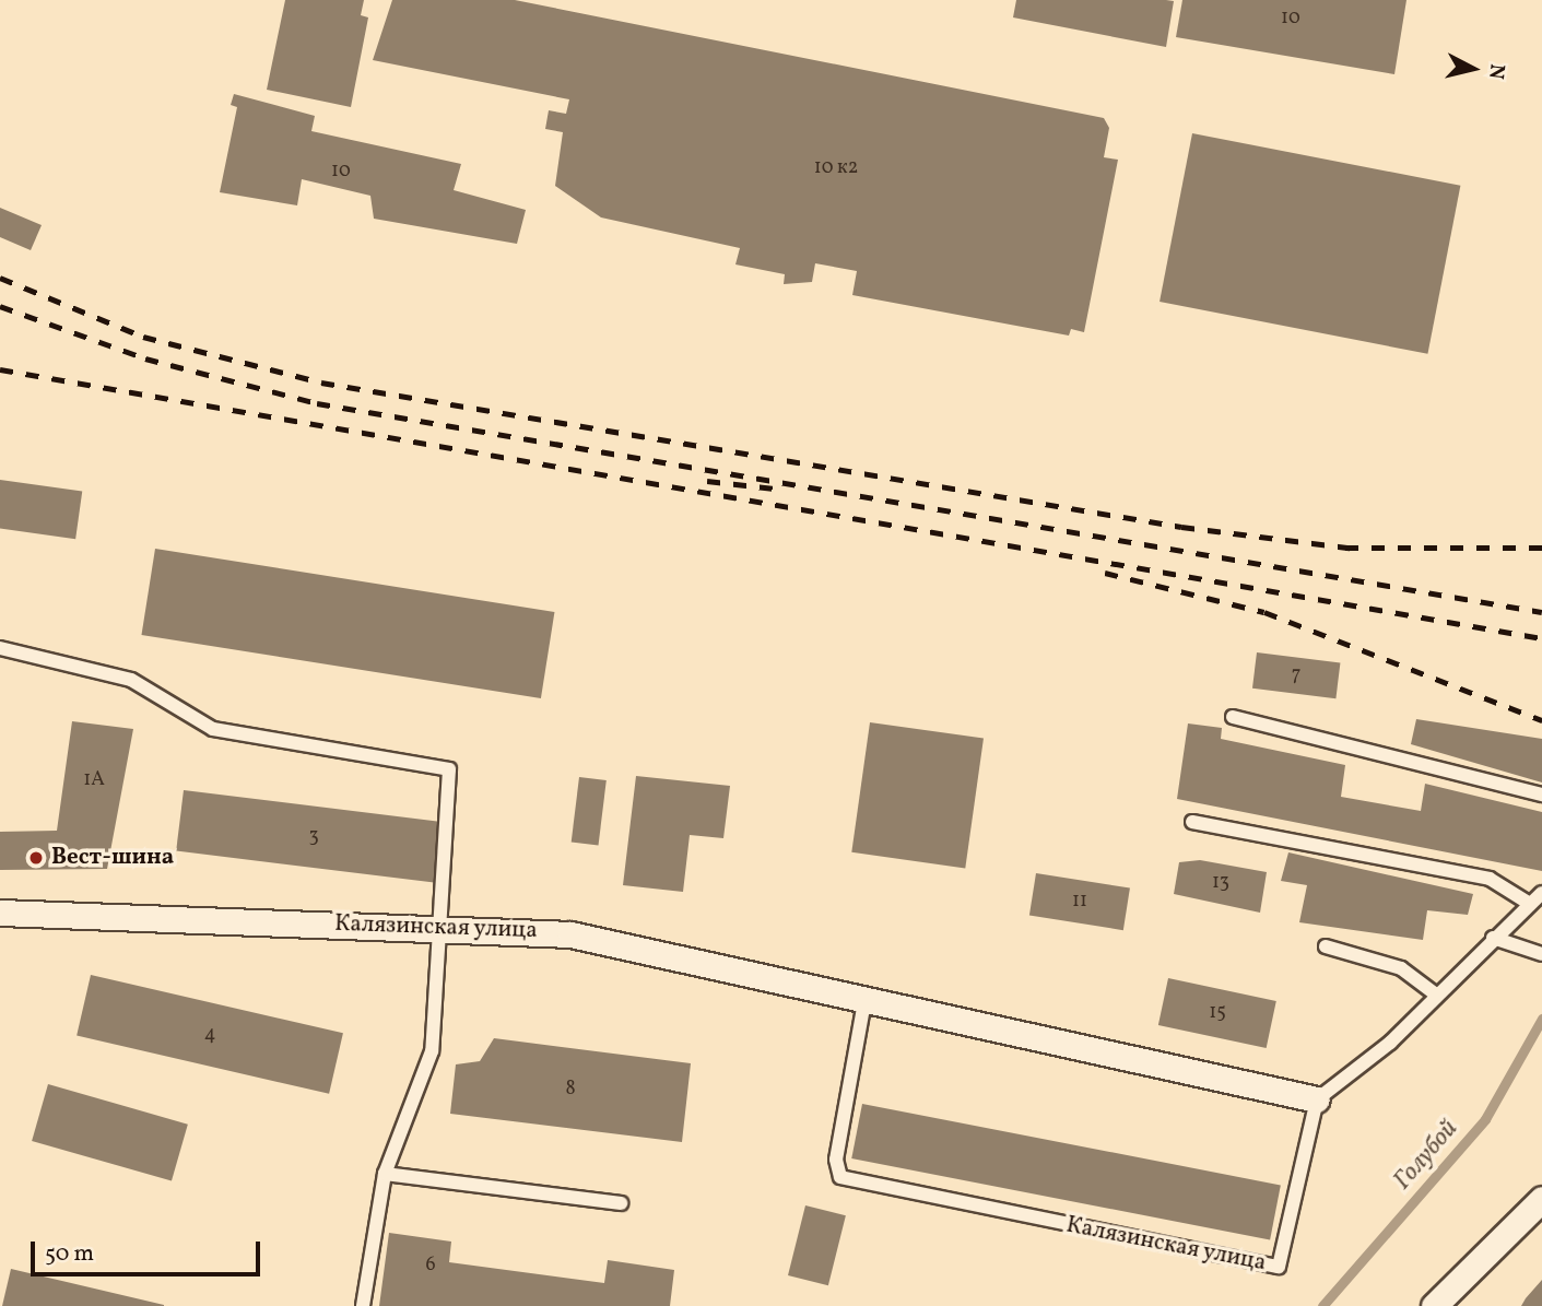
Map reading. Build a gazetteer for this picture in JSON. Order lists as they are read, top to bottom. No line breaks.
{"streets":{"street":["Калязинская улица"]},"water":["Голубой"],"places":["Вест-шина"],"house_numbers":["10","10 к2","10","7","1А","3","13","11","15","4","8","6"],"scale_bar":"50 m","north":"right"}
